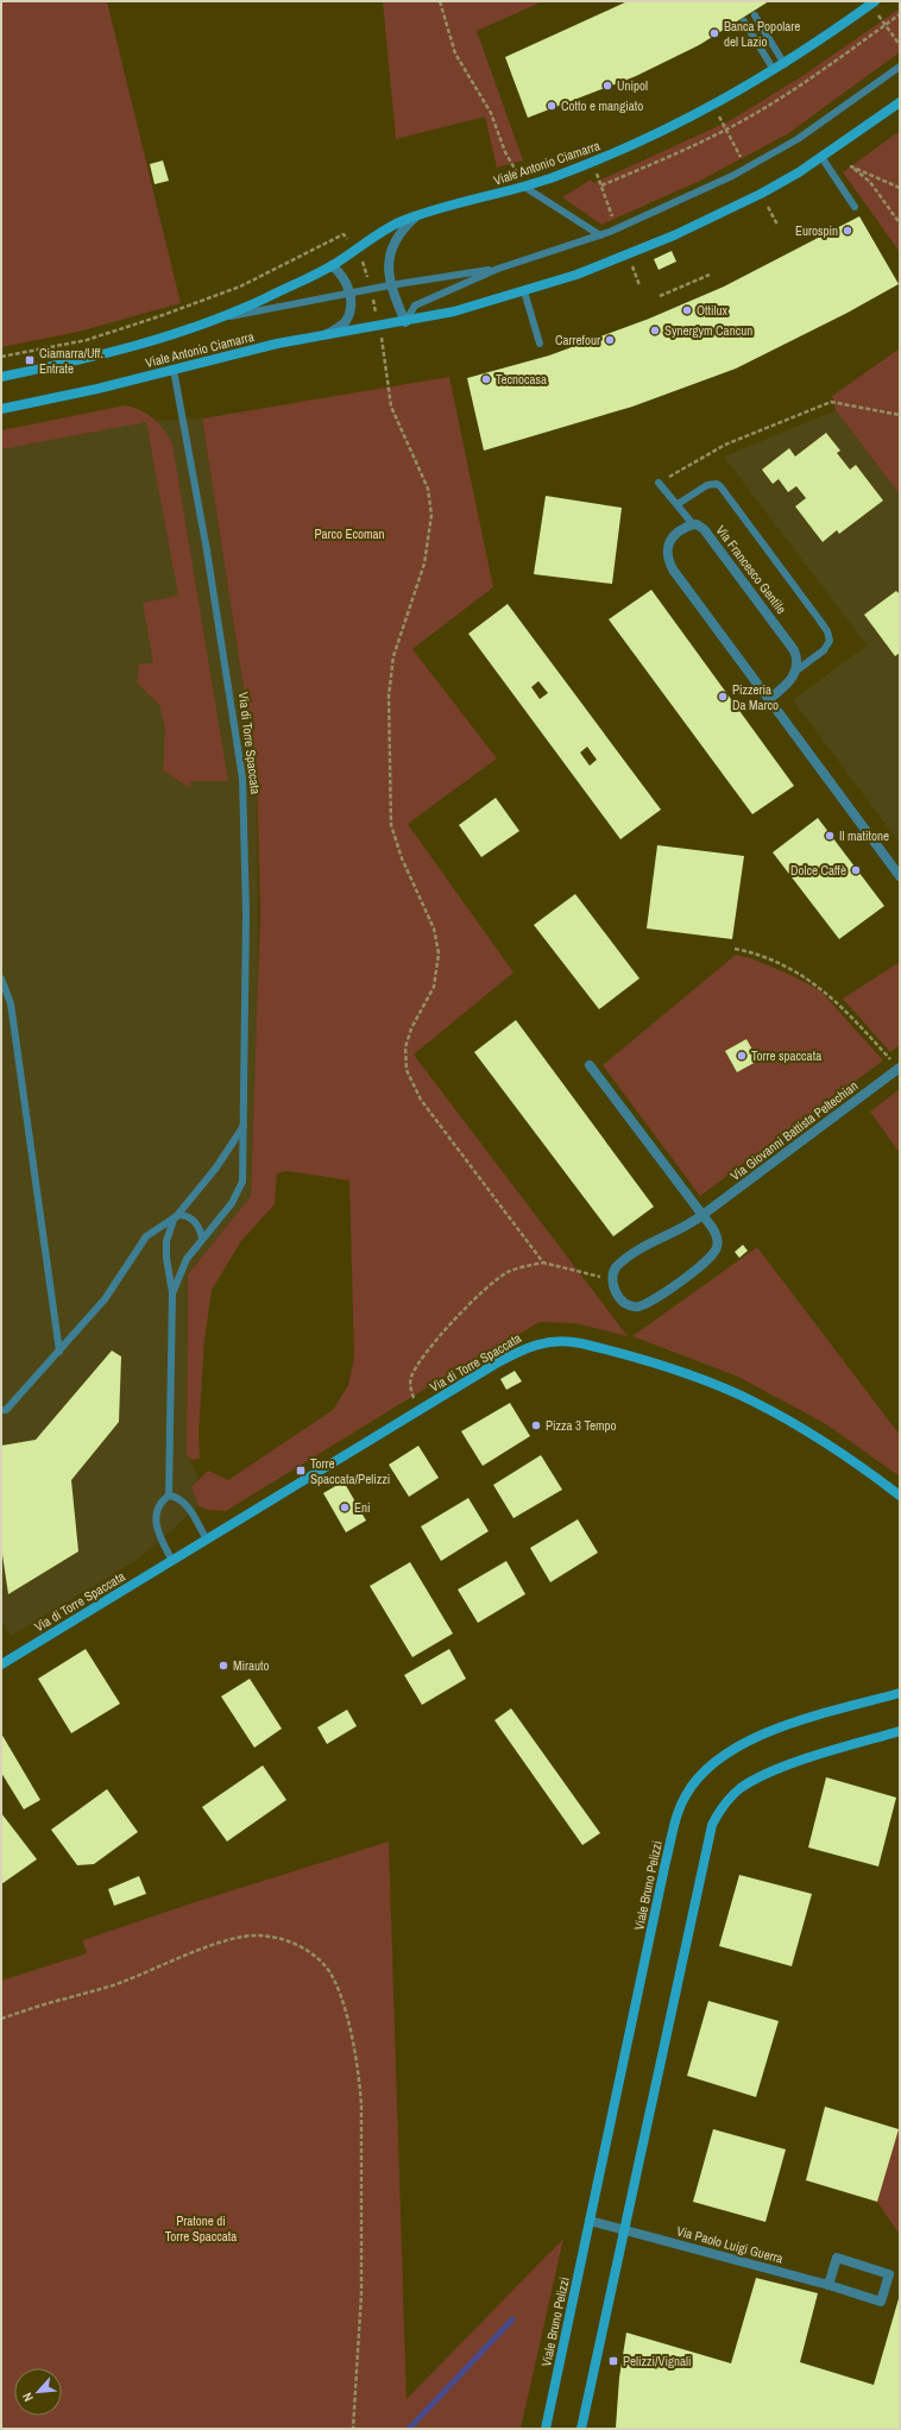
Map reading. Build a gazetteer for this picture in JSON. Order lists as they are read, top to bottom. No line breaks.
{"streets":{"street":["Viale Antonio Ciamarra","Via Francesco Gentile","Via di Torre Spaccata","Via Giovanni Battista Peltechian","Viale Bruno Pelizzi","Via Paolo Luigi Guerra"]},"crossings":[["Viale Antonio Ciamarra","Via di Torre Spaccata"]],"parks":["Parco Ecoman","Pratone di Torre Spaccata"],"places":{"other":["Banca Popolare del Lazio","Unipol","Cotto e mangiato","Eurospin","Ottilux","Synergym Cancun","Carrefour","Tecnocasa","Pizzeria Da Marco","Il matitone","Dolce Caffè","Torre spaccata","Pizza 3 Tempo","Eni","Mirauto"],"transit":["Ciamarra/Uff. Entrate","Torre Spaccata/Pelizzi","Pelizzi/Vignali"]},"north":"bottom left"}
